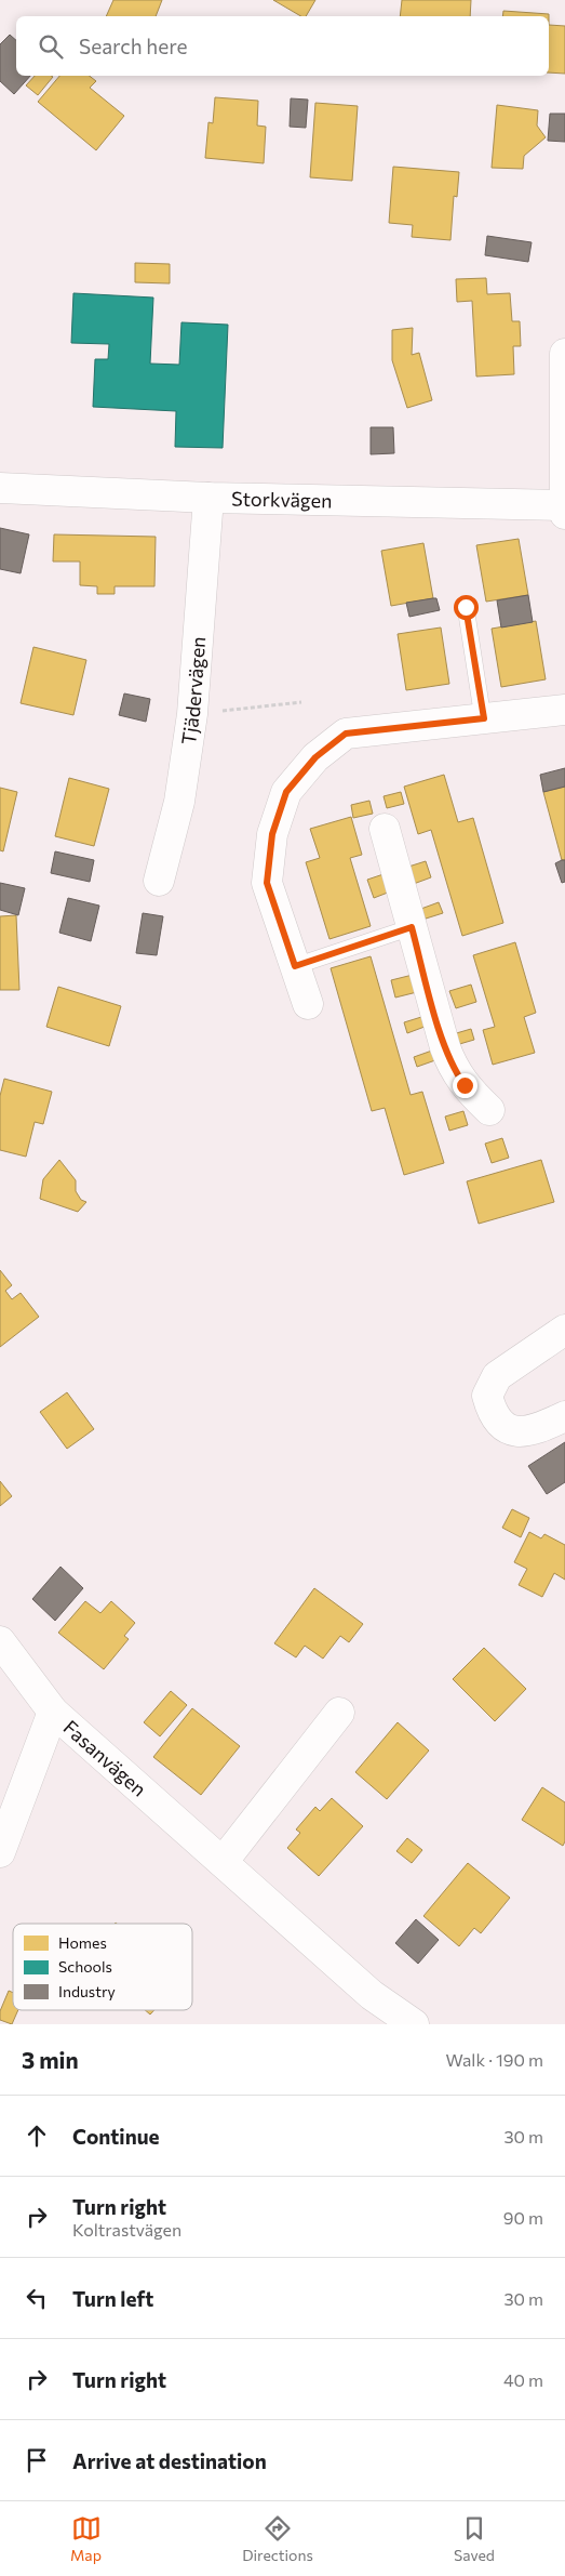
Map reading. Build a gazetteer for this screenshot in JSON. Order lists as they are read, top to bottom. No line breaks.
{"streets":{"street":["Storkvägen","Tjädervägen","Fasanvägen"]},"crossings":[["Storkvägen","Tjädervägen"]],"legend":["Homes","Schools","Industry"],"page":{"search":"Search here","heading":["3 min","Walk · 190 m"],"list":[["Continue","30 m"],["Turn right","Koltrastvägen","90 m"],["Turn left","30 m"],["Turn right","40 m"],"Arrive at destination"],"nav":["Map","Directions","Saved"]}}
